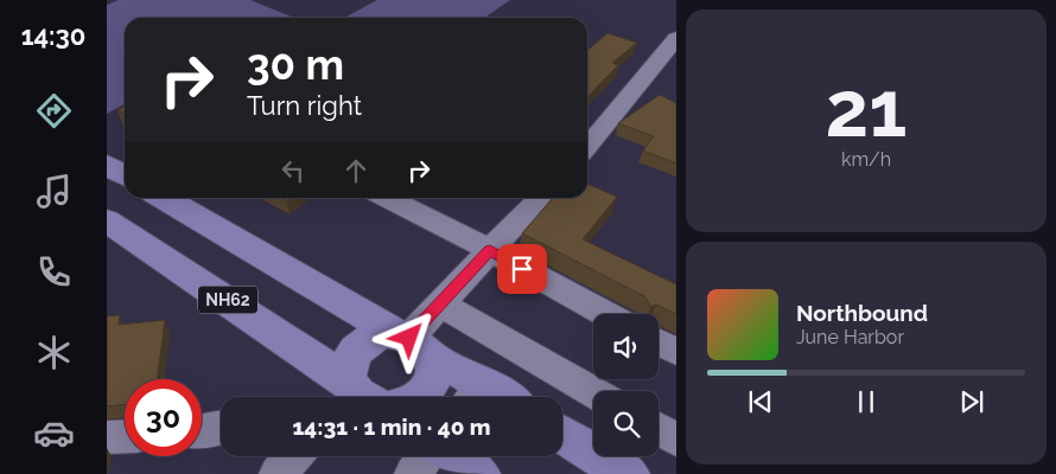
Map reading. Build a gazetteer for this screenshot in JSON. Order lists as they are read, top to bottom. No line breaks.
{"streets":{"main road":["NH62"]},"page":{"tabs":"14:30","tile":["21","km/h"],"turn":["30 m","Turn right"],"song":["Northbound","June Harbor"],"limit":"30","trip":"14:31 · 1 min · 40 m"}}
